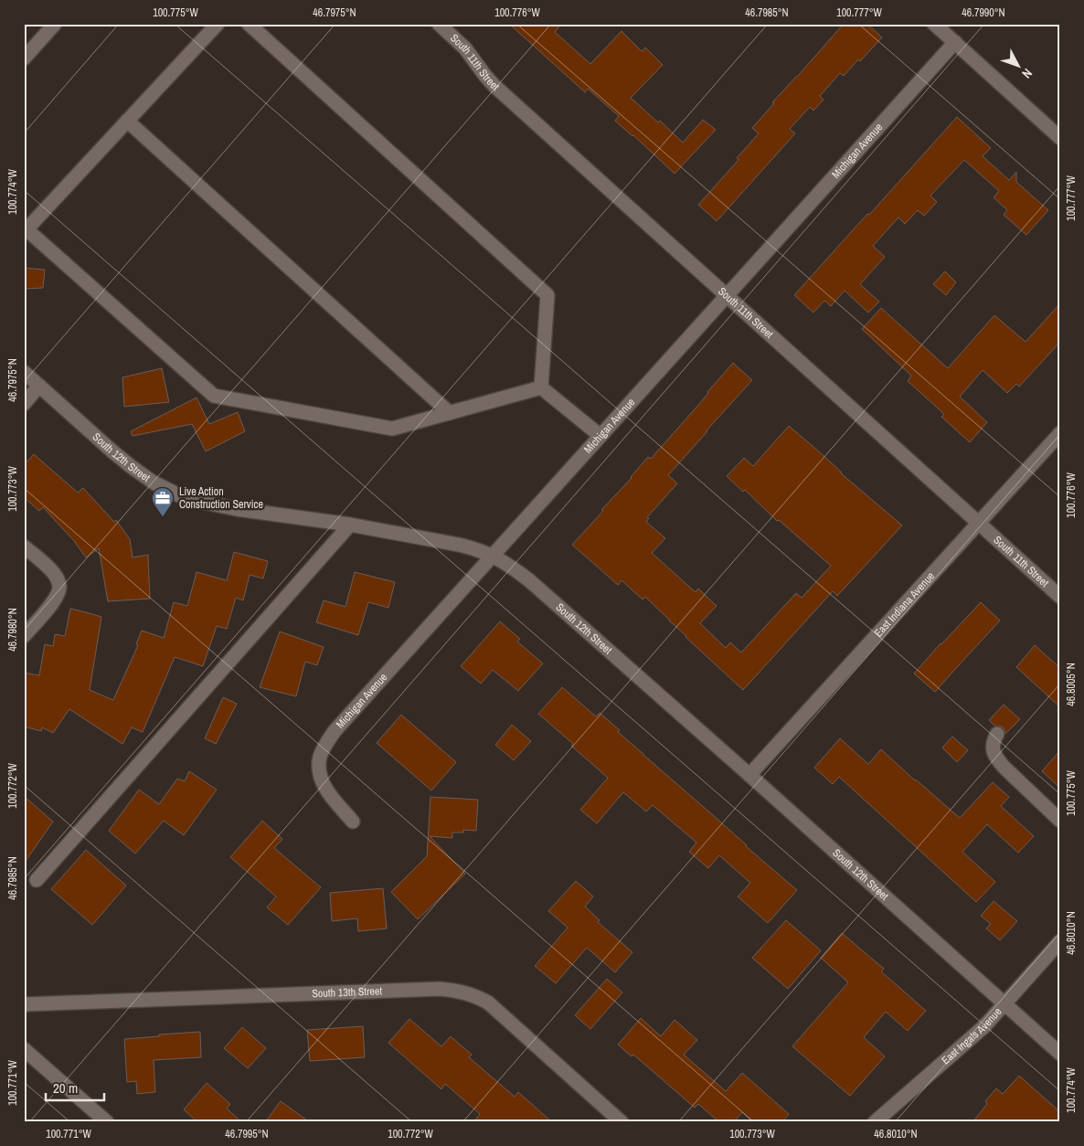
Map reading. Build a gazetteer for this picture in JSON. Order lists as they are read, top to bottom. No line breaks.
{"streets":{"street":["South 11th Street","Michigan Avenue","South 12th Street","East Indiana Avenue","South 13th Street","East Ingals Avenue"]},"crossings":[["South 11th Street","Michigan Avenue"],["South 11th Street","East Indiana Avenue"],["Michigan Avenue","South 12th Street"],["South 12th Street","East Indiana Avenue"],["South 12th Street","East Ingals Avenue"]],"places":{"office":["Live Action Construction Service"]},"scale_bar":"20 m","north":"bottom right","coordinates":["100.775°W","46.7975°N","100.776°W","46.7985°N","100.777°W","46.7990°N","100.774°W","100.773°W","46.7980°N","46.8005°N","100.772°W","46.8010°N","100.771°W","46.7995°N"]}
